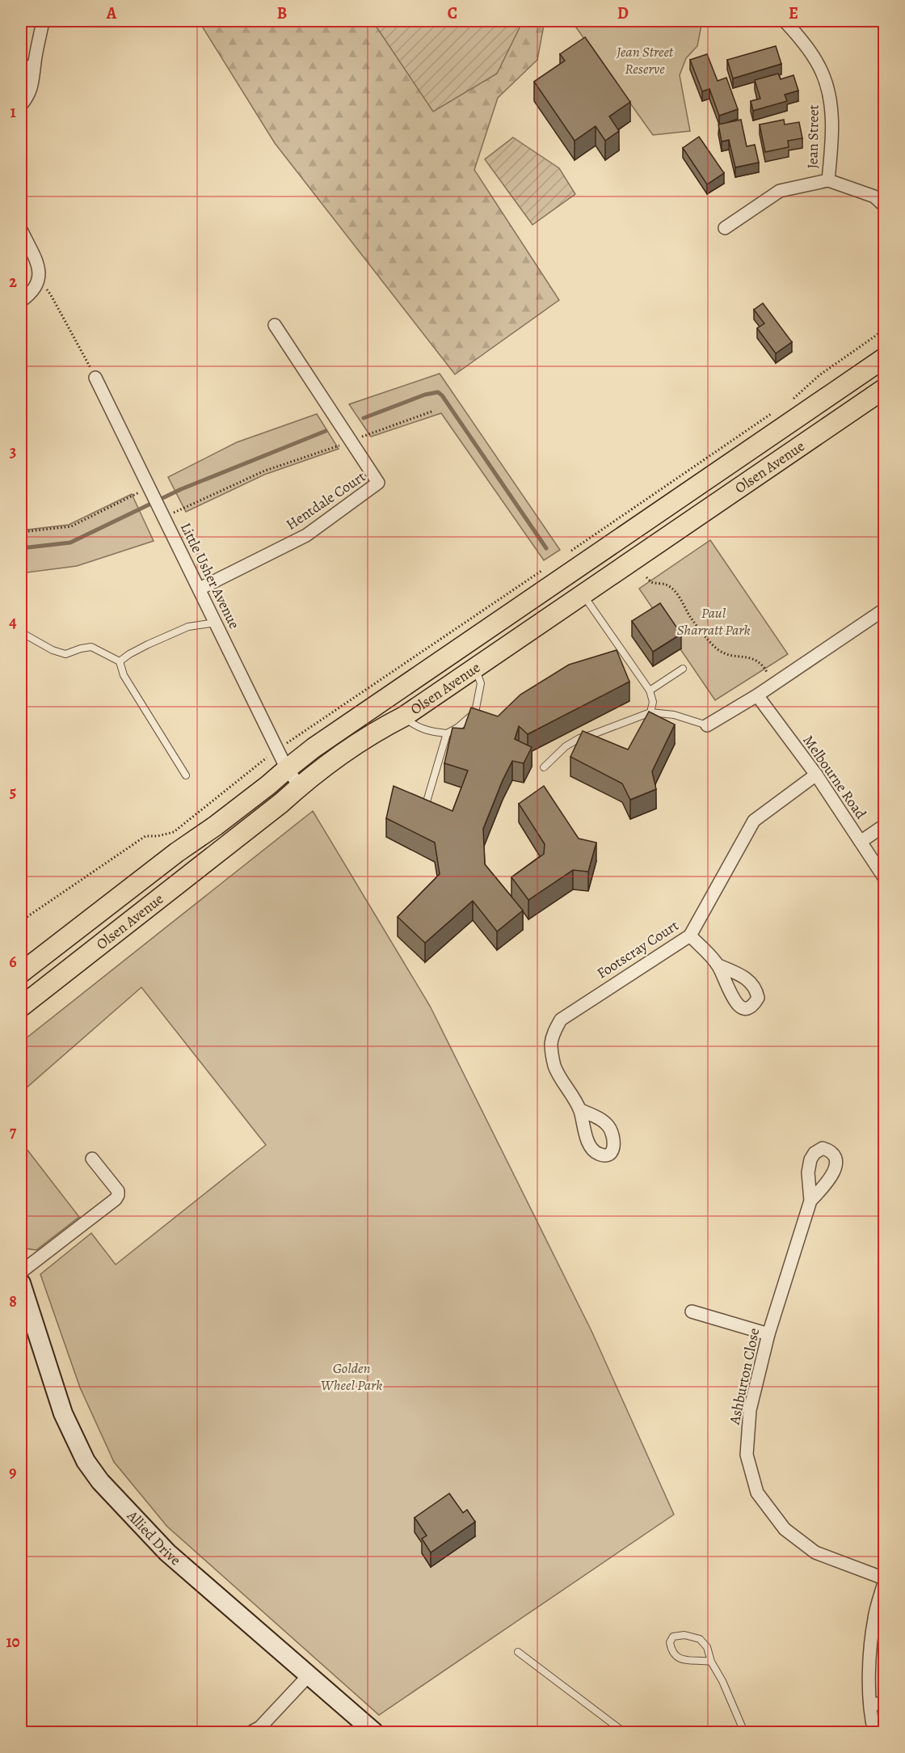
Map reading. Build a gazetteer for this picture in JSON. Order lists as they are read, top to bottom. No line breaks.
{"streets":{"main road":["Olsen Avenue"],"street":["Jean Street","Hentdale Court","Little Usher Avenue","Melbourne Road","Footscray Court","Ashburton Close","Allied Drive"]},"crossings":[["Olsen Avenue","Little Usher Avenue"],["Hentdale Court","Little Usher Avenue"],["Melbourne Road","Footscray Court"]],"parks":["Jean Street Reserve","Paul Sharratt Park","Golden Wheel Park"],"grid":{"columns":["A","B","C","D","E"],"rows":["1","2","3","4","5","6","7","8","9","10"]}}
